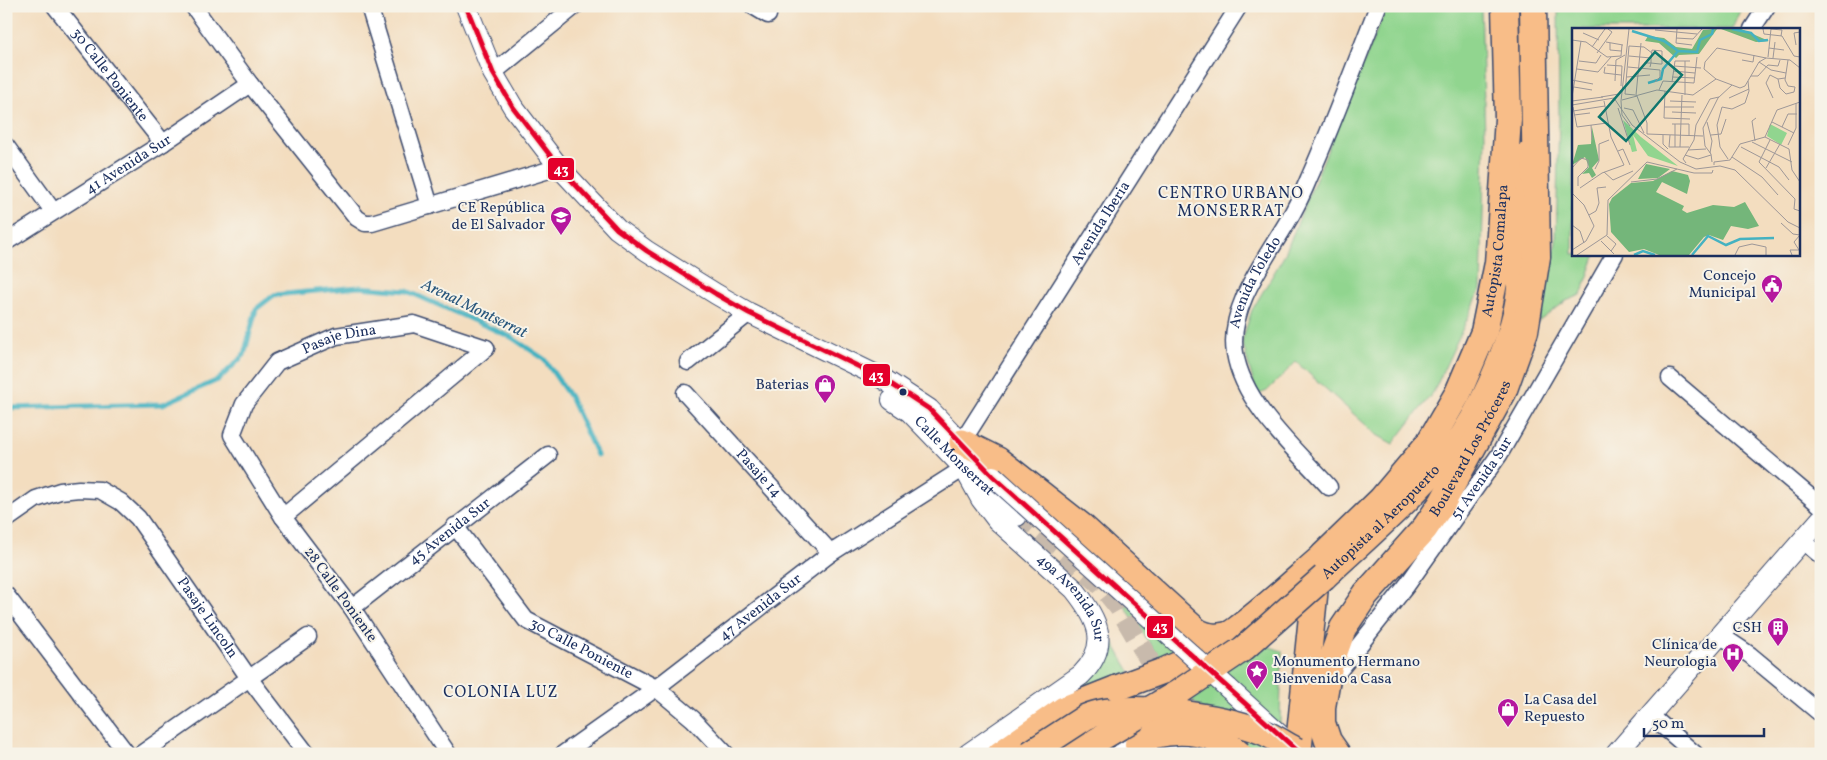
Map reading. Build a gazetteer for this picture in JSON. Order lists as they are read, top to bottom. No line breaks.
{"streets":{"highway":["Autopista Comalapa","Boulevard Los Próceres"],"main road":["Autopista al Aeropuerto"],"street":["30 Calle Poniente","41 Avenida Sur","Avenida Iberia","Avenida Toledo","Pasaje Dina","Calle Monserrat","Pasaje 14","51 Avenida Sur","45 Avenida Sur","28 Calle Poniente","49a Avenida Sur","47 Avenida Sur","Pasaje Lincoln"]},"crossings":[["30 Calle Poniente","41 Avenida Sur"],["30 Calle Poniente","45 Avenida Sur"],["30 Calle Poniente","47 Avenida Sur"],["Avenida Iberia","Calle Monserrat"],["Autopista Comalapa","Autopista al Aeropuerto"],["Pasaje Dina","28 Calle Poniente"],["Boulevard Los Próceres","51 Avenida Sur"],["Boulevard Los Próceres","Autopista al Aeropuerto"],["Calle Monserrat","49a Avenida Sur"],["Calle Monserrat","47 Avenida Sur"],["Pasaje 14","47 Avenida Sur"],["45 Avenida Sur","28 Calle Poniente"],["49a Avenida Sur","47 Avenida Sur"]],"districts":["CENTRO URBANO MONSERRAT","COLONIA LUZ"],"water":["Arenal Montserrat"],"places":{"school or university":["CE República de El Salvador"],"public building":["Concejo Municipal"],"shop":["Baterias","La Casa del Repuesto"],"building":["CSH"],"hospital":["Clínica de Neurologia"],"place":["Monumento Hermano Bienvenido a Casa"]},"lines":["transit line 43"],"scale_bar":"50 m"}
